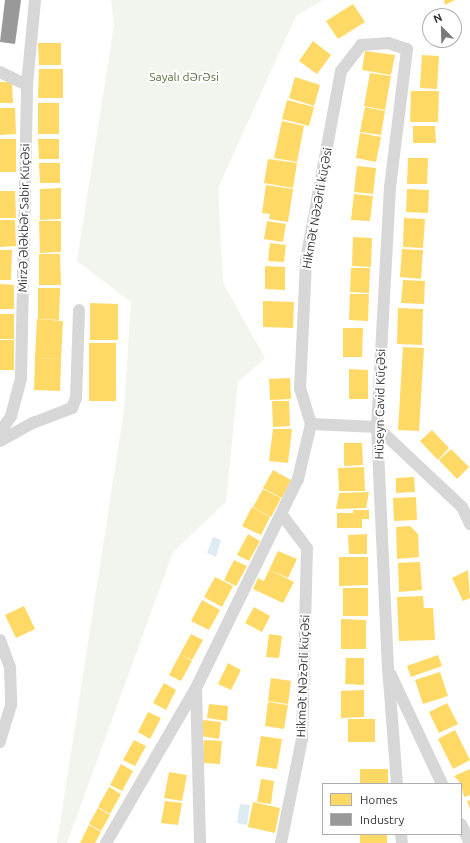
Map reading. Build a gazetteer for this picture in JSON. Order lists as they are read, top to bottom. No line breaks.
{"streets":{"street":["Hikmət Nəzərli küçəsi","Mirzə Ələkbər Sabir Küçəsi","Hüseyn Cavid Küçəsi"]},"crossings":[["Hikmət Nəzərli küçəsi","Hüseyn Cavid Küçəsi"]],"parks":["Sayalı dərəsi"],"legend":["Homes","Industry"],"north":"top left"}
